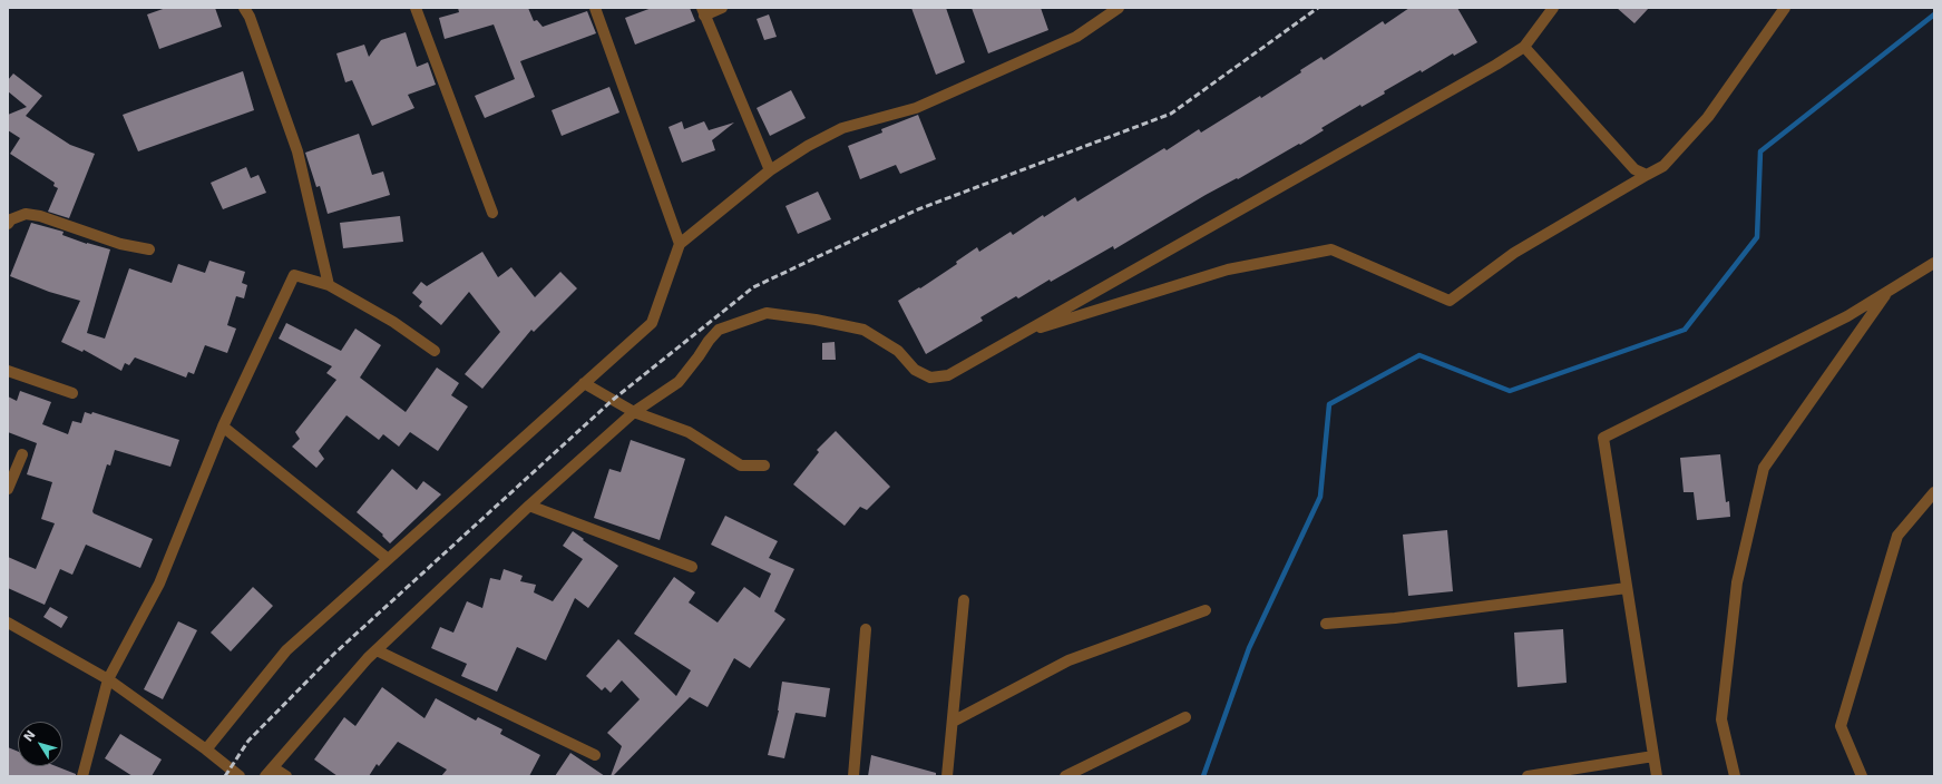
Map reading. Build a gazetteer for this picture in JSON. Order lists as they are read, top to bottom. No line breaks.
{"north":"top left"}
